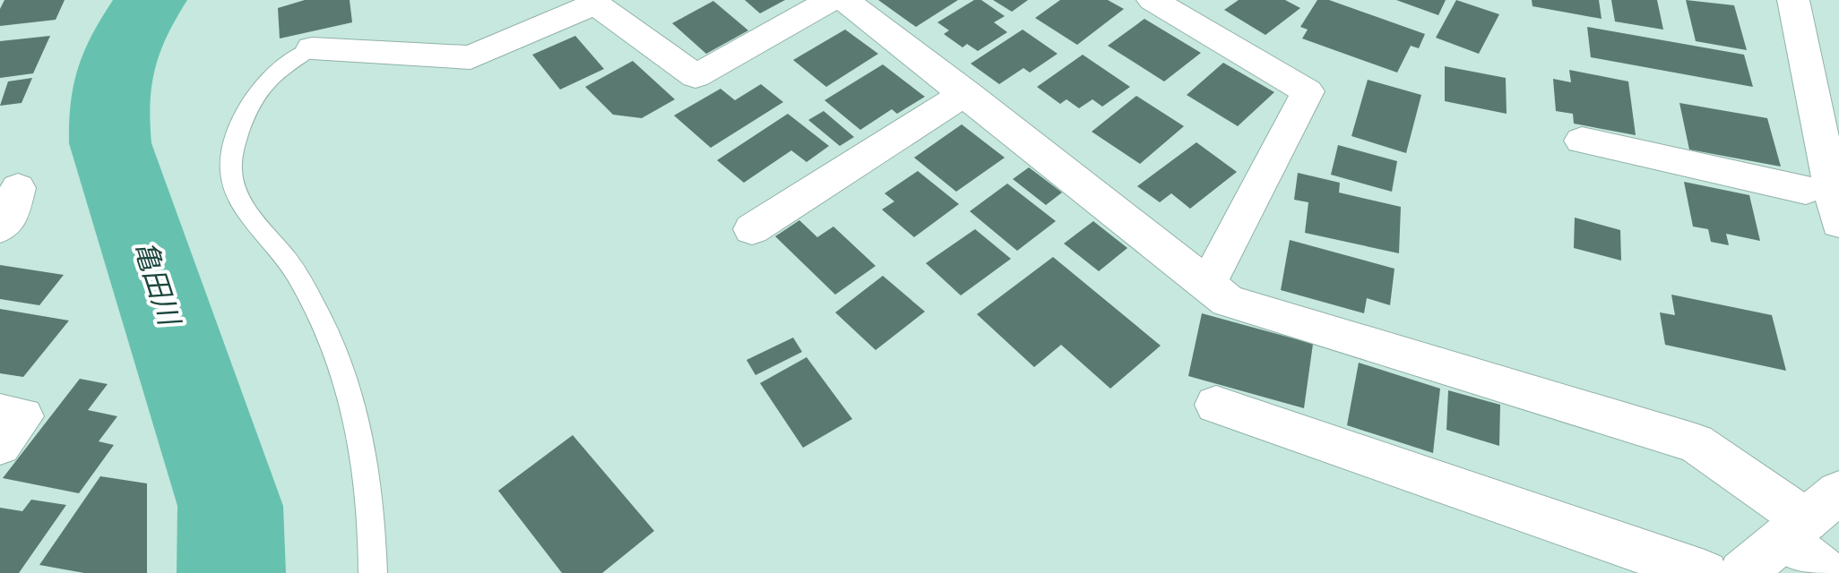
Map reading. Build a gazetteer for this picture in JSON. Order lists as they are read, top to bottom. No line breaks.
{"water":["亀田川"]}
